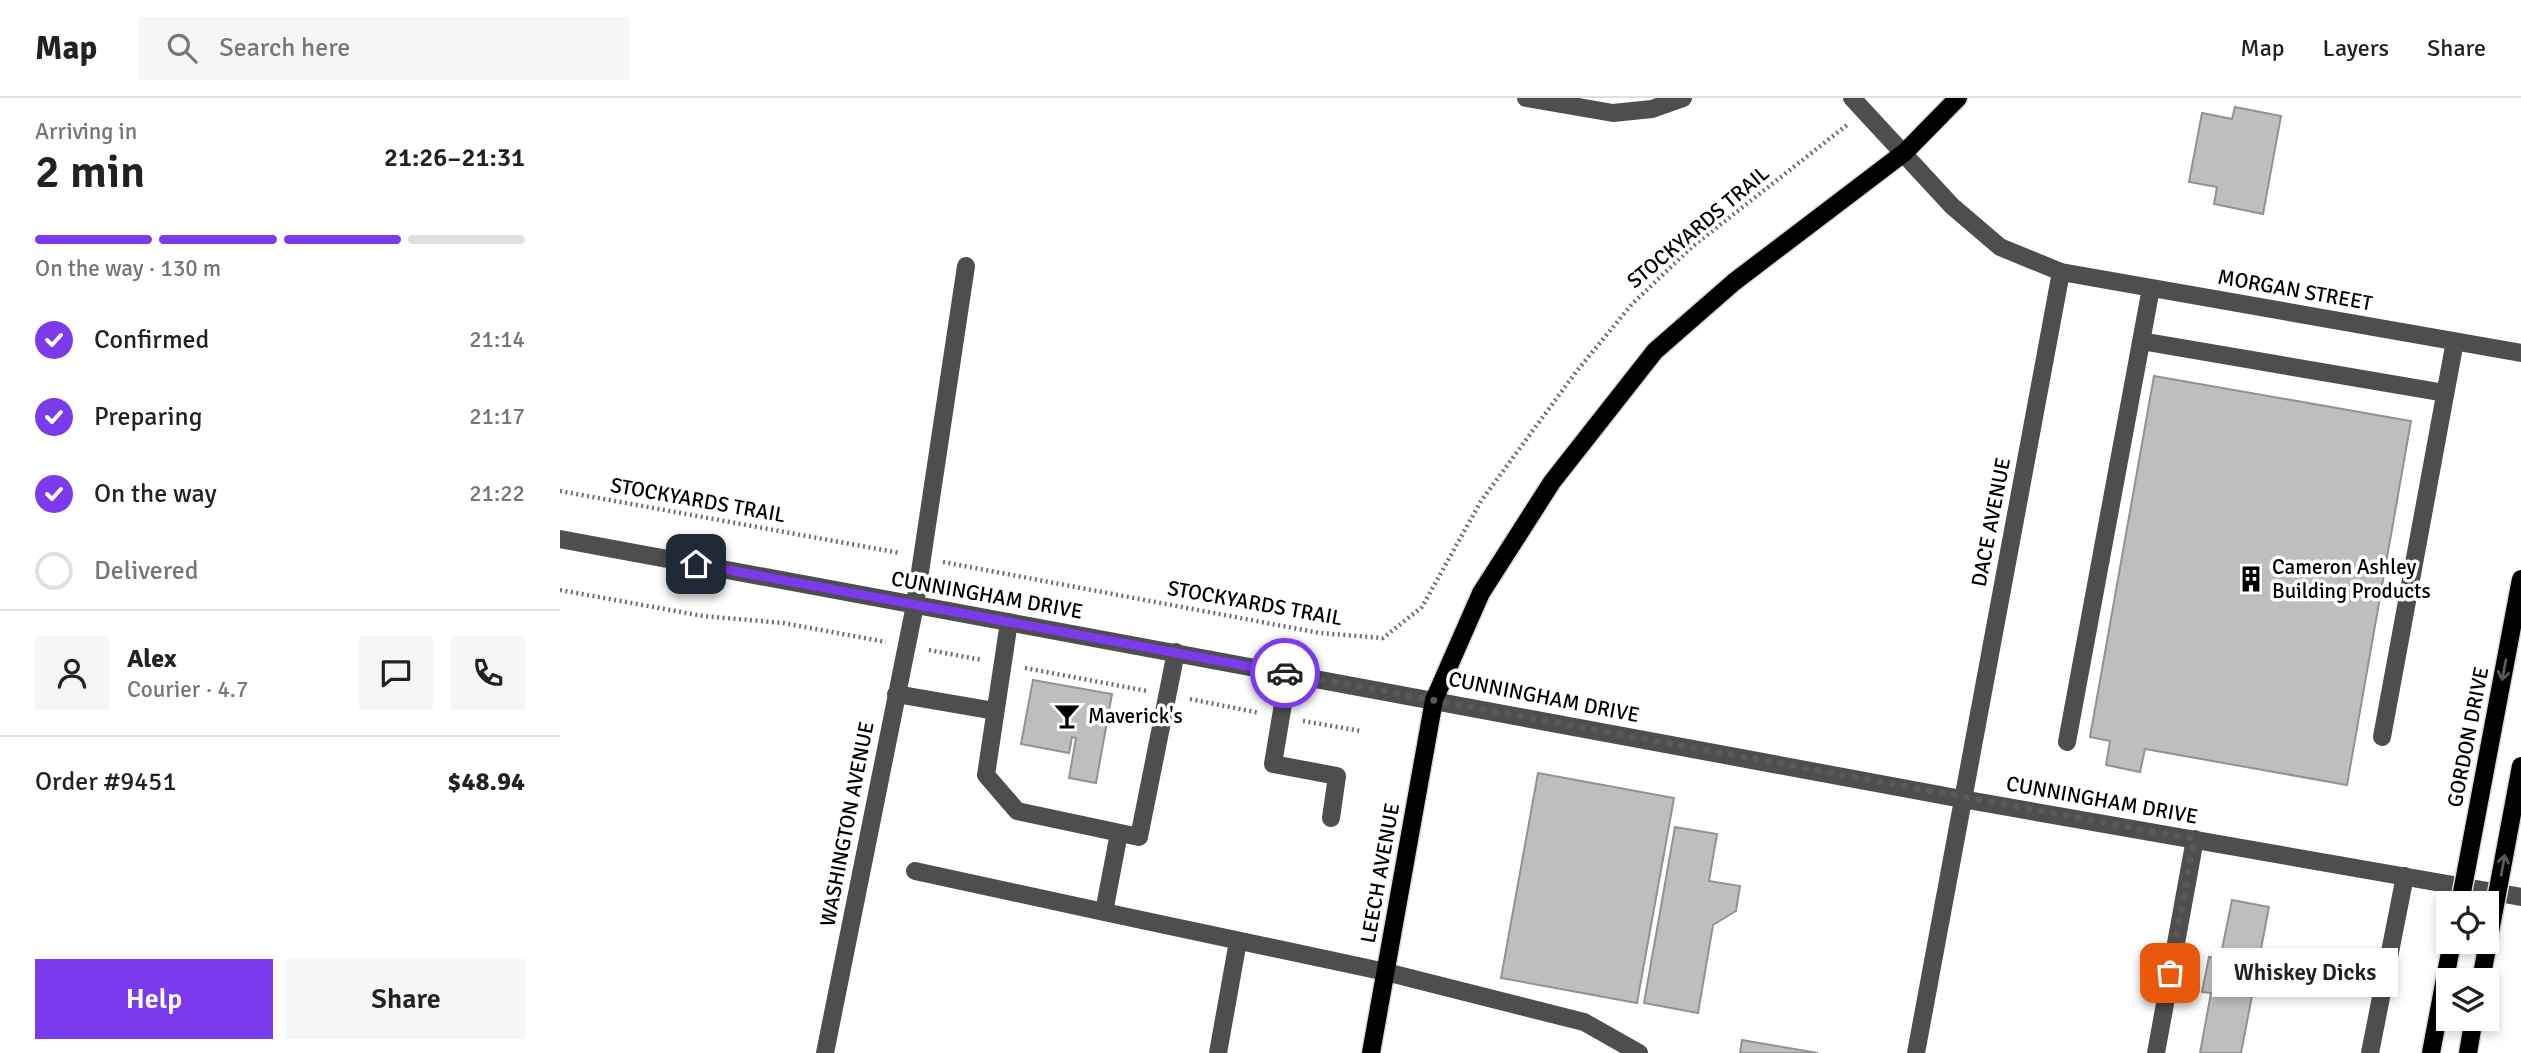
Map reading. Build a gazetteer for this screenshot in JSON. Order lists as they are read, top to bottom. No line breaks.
{"streets":{"main road":["GORDON DRIVE","LEECH AVENUE"],"street":["MORGAN STREET","DACE AVENUE","CUNNINGHAM DRIVE","WASHINGTON AVENUE"],"path":["STOCKYARDS TRAIL"]},"crossings":[["STOCKYARDS TRAIL","WASHINGTON AVENUE"],["MORGAN STREET","DACE AVENUE"],["DACE AVENUE","CUNNINGHAM DRIVE"],["CUNNINGHAM DRIVE","WASHINGTON AVENUE"],["CUNNINGHAM DRIVE","LEECH AVENUE"]],"places":{"building":["Cameron Ashley Building Products"],"bar":["Maverick's"],"other":["Whiskey Dicks"]},"page":{"header":"Map","search":"Search here","nav":["Map","Layers","Share"],"heading":["2 min","Arriving in","21:26–21:31"],"panel":["Alex","Courier · 4.7","Order #9451","$48.94"],"bar":"On the way · 130 m","list":[["Confirmed","21:14"],["Preparing","21:17"],["On the way","21:22"],"Delivered"],"buttons":["Help","Share"],"bubble":"Whiskey Dicks"}}
